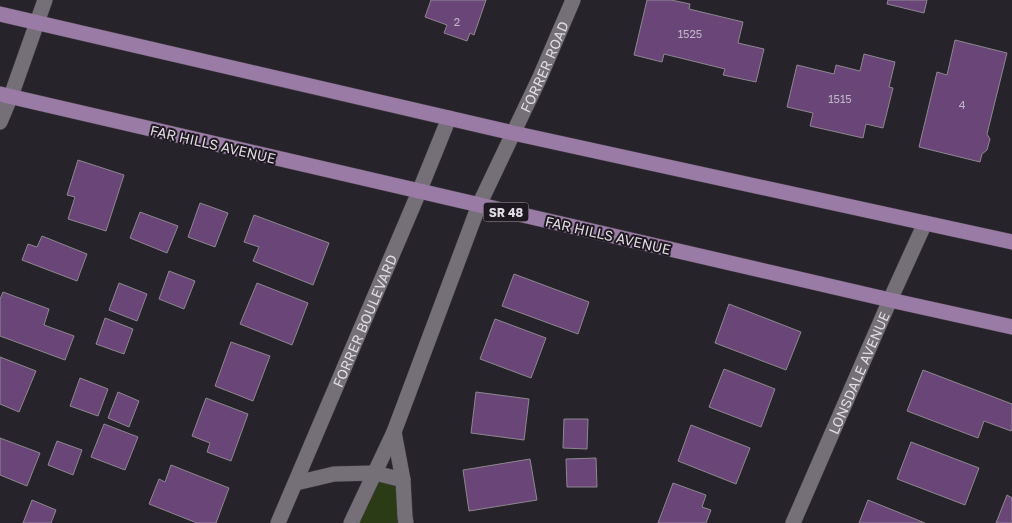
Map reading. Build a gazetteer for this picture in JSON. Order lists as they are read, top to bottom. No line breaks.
{"streets":{"main road":["FAR HILLS AVENUE","SR 48"],"street":["FORRER ROAD","FORRER BOULEVARD","LONSDALE AVENUE"]},"crossings":[["FORRER ROAD","FAR HILLS AVENUE"],["FAR HILLS AVENUE","FORRER BOULEVARD"],["FAR HILLS AVENUE","LONSDALE AVENUE"]],"house_numbers":["2","1525","1515","4"]}
